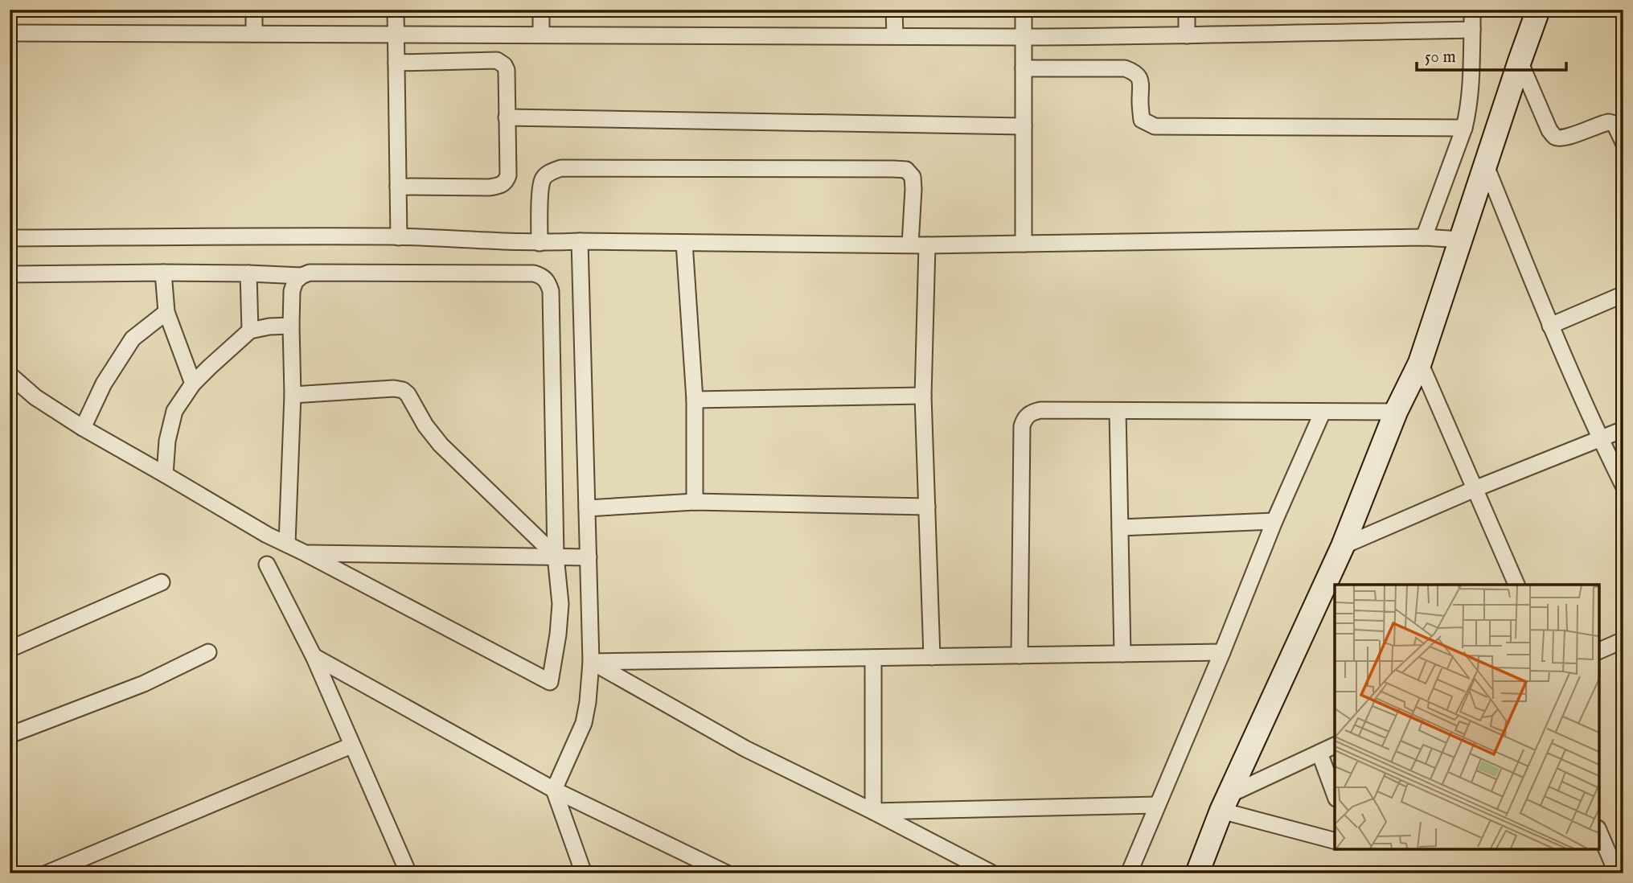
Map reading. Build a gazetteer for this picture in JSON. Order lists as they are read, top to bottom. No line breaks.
{"scale_bar":"50 m"}
